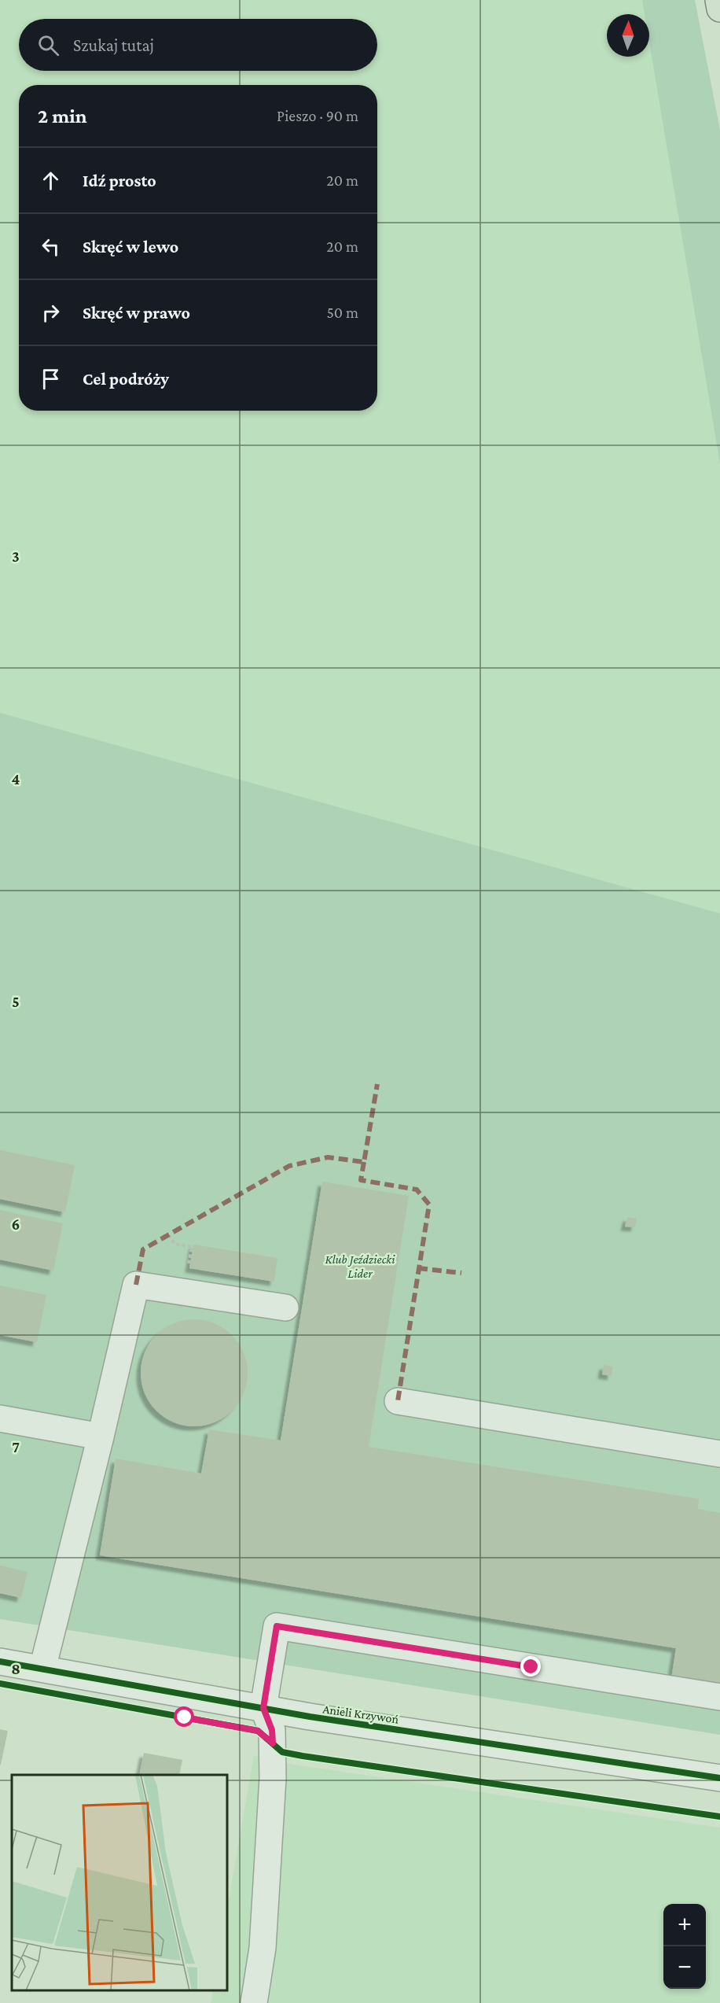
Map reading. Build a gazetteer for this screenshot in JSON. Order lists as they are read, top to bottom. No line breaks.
{"streets":{"street":["Anieli Krzywoń"]},"parks":["Klub Jeździecki Lider"],"north":"top","page":{"search":"Szukaj tutaj","heading":["2 min","Pieszo · 90 m"],"list":[["Idź prosto","20 m"],["Skręć w lewo","20 m"],["Skręć w prawo","50 m"],"Cel podróży"],"map_buttons":["+","−"]},"grid":{"rows":["3","4","5","6","7","8"]}}
